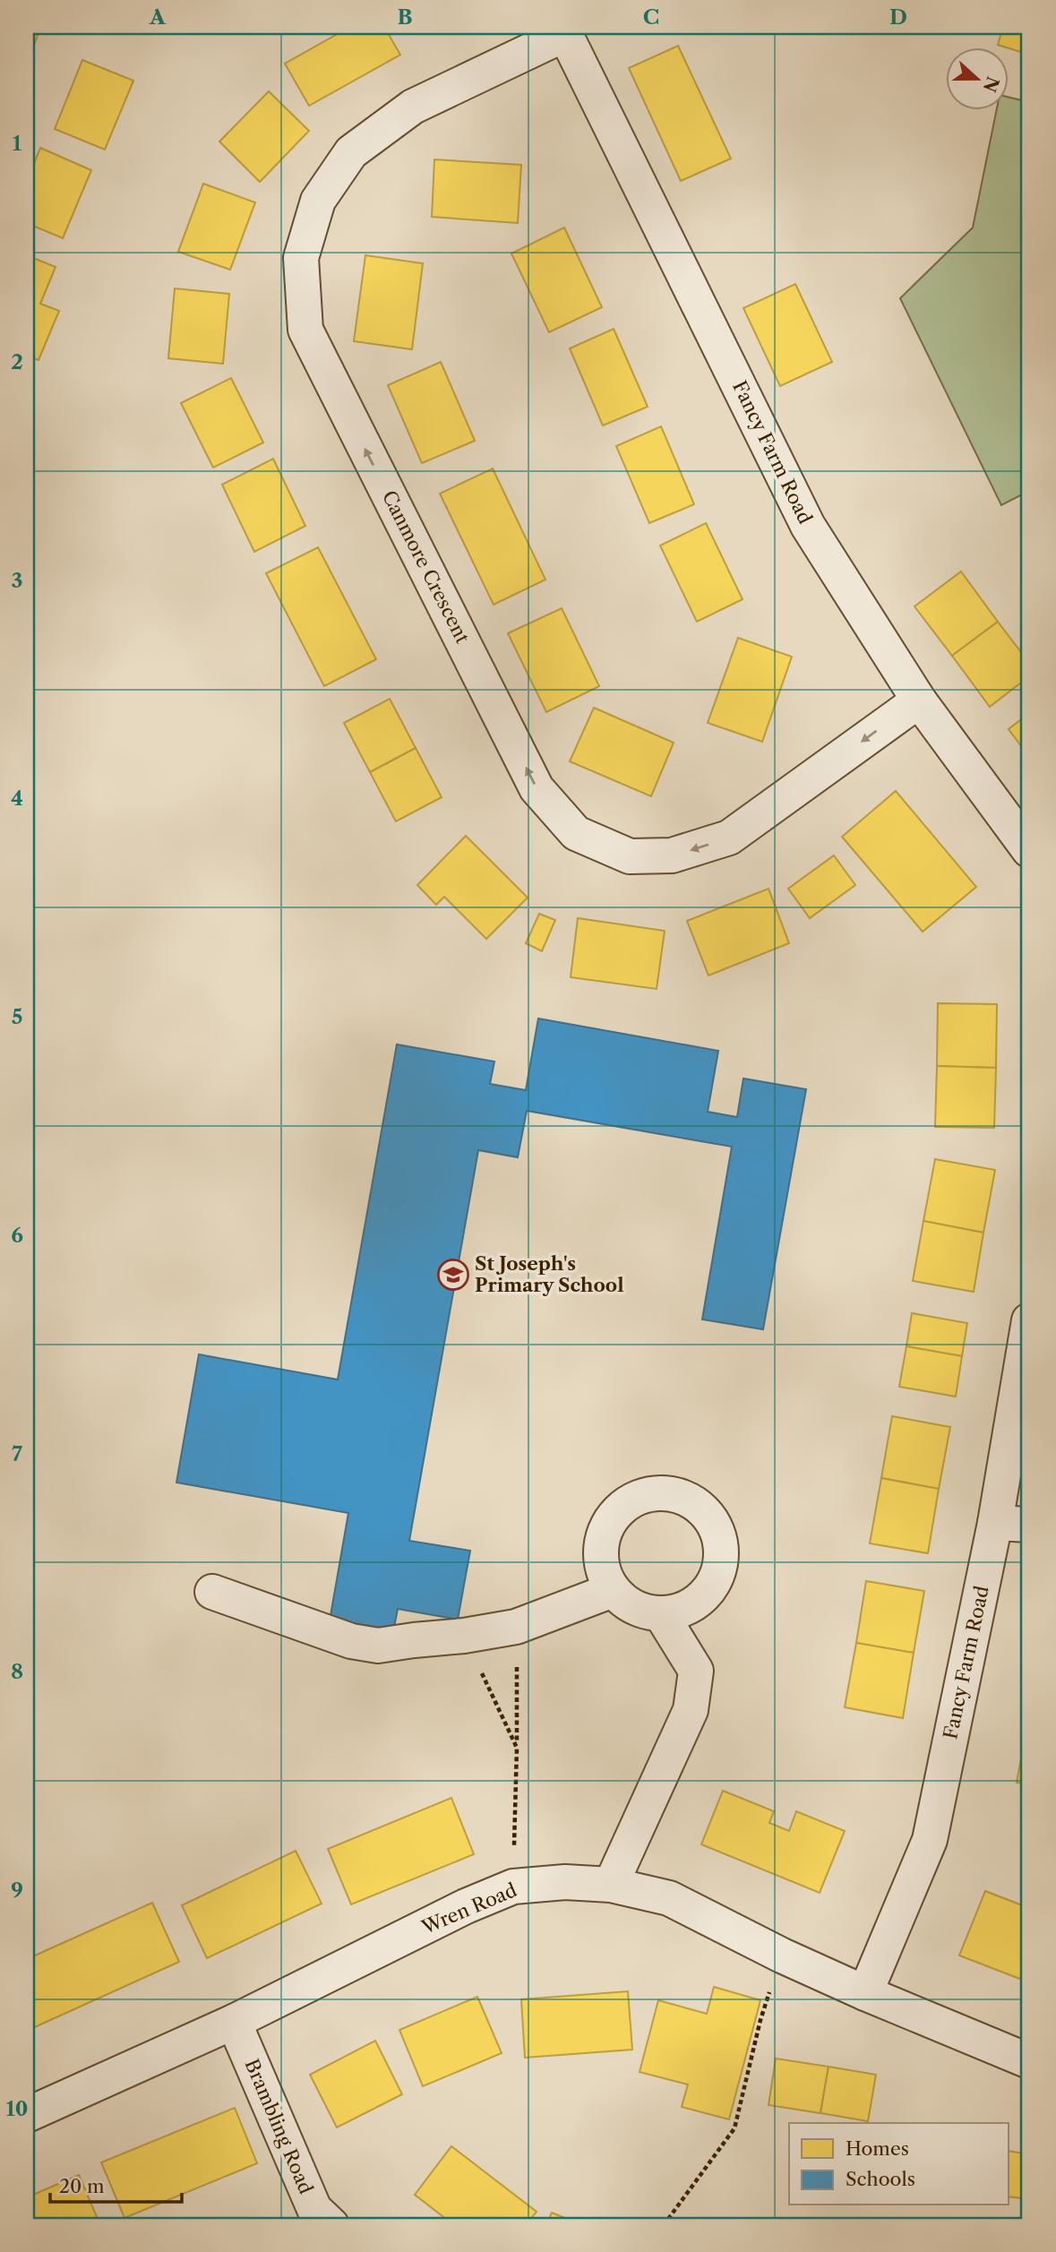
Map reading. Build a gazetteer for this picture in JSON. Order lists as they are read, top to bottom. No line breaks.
{"streets":{"street":["Fancy Farm Road","Canmore Crescent","Wren Road","Brambling Road"]},"crossings":[["Fancy Farm Road","Canmore Crescent"],["Fancy Farm Road","Wren Road"],["Wren Road","Brambling Road"]],"places":{"school or university":["St Joseph's Primary School"]},"legend":["Homes","Schools"],"scale_bar":"20 m","north":"right","grid":{"columns":["A","B","C","D"],"rows":["1","2","3","4","5","6","7","8","9","10"]}}
